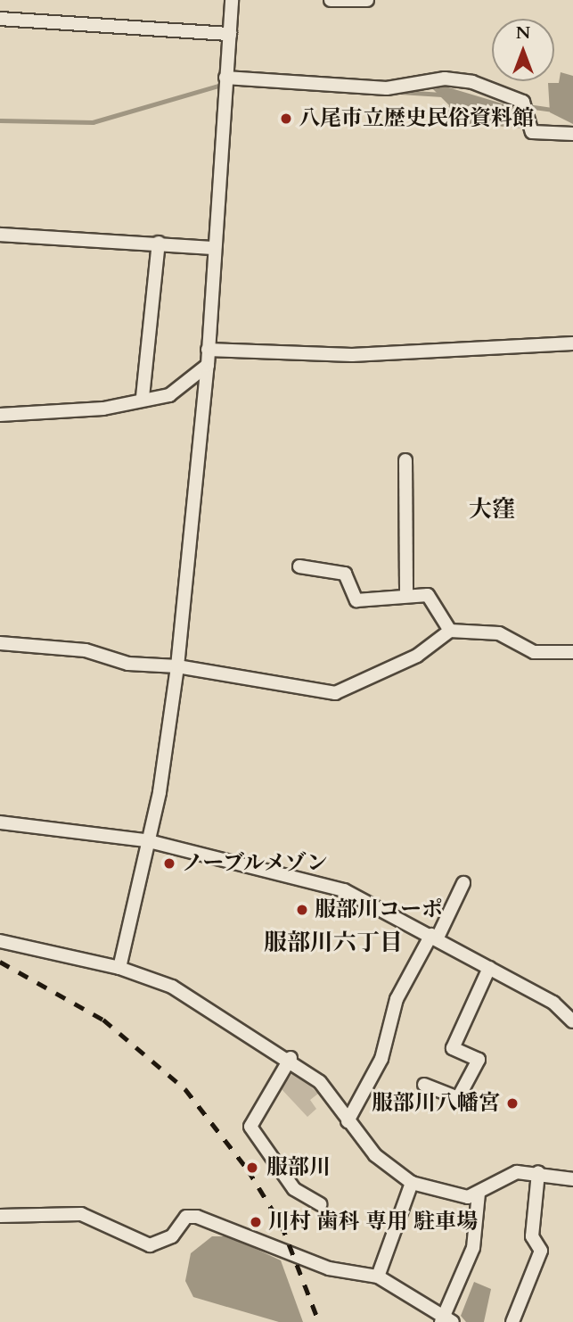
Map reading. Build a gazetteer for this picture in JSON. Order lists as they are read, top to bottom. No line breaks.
{"districts":["大窪","服部川六丁目"],"places":["八尾市立歴史民俗資料館","ノーブルメゾン","服部川コーポ","服部川八幡宮","服部川","川村 歯科 専用 駐車場"],"north":"top"}
